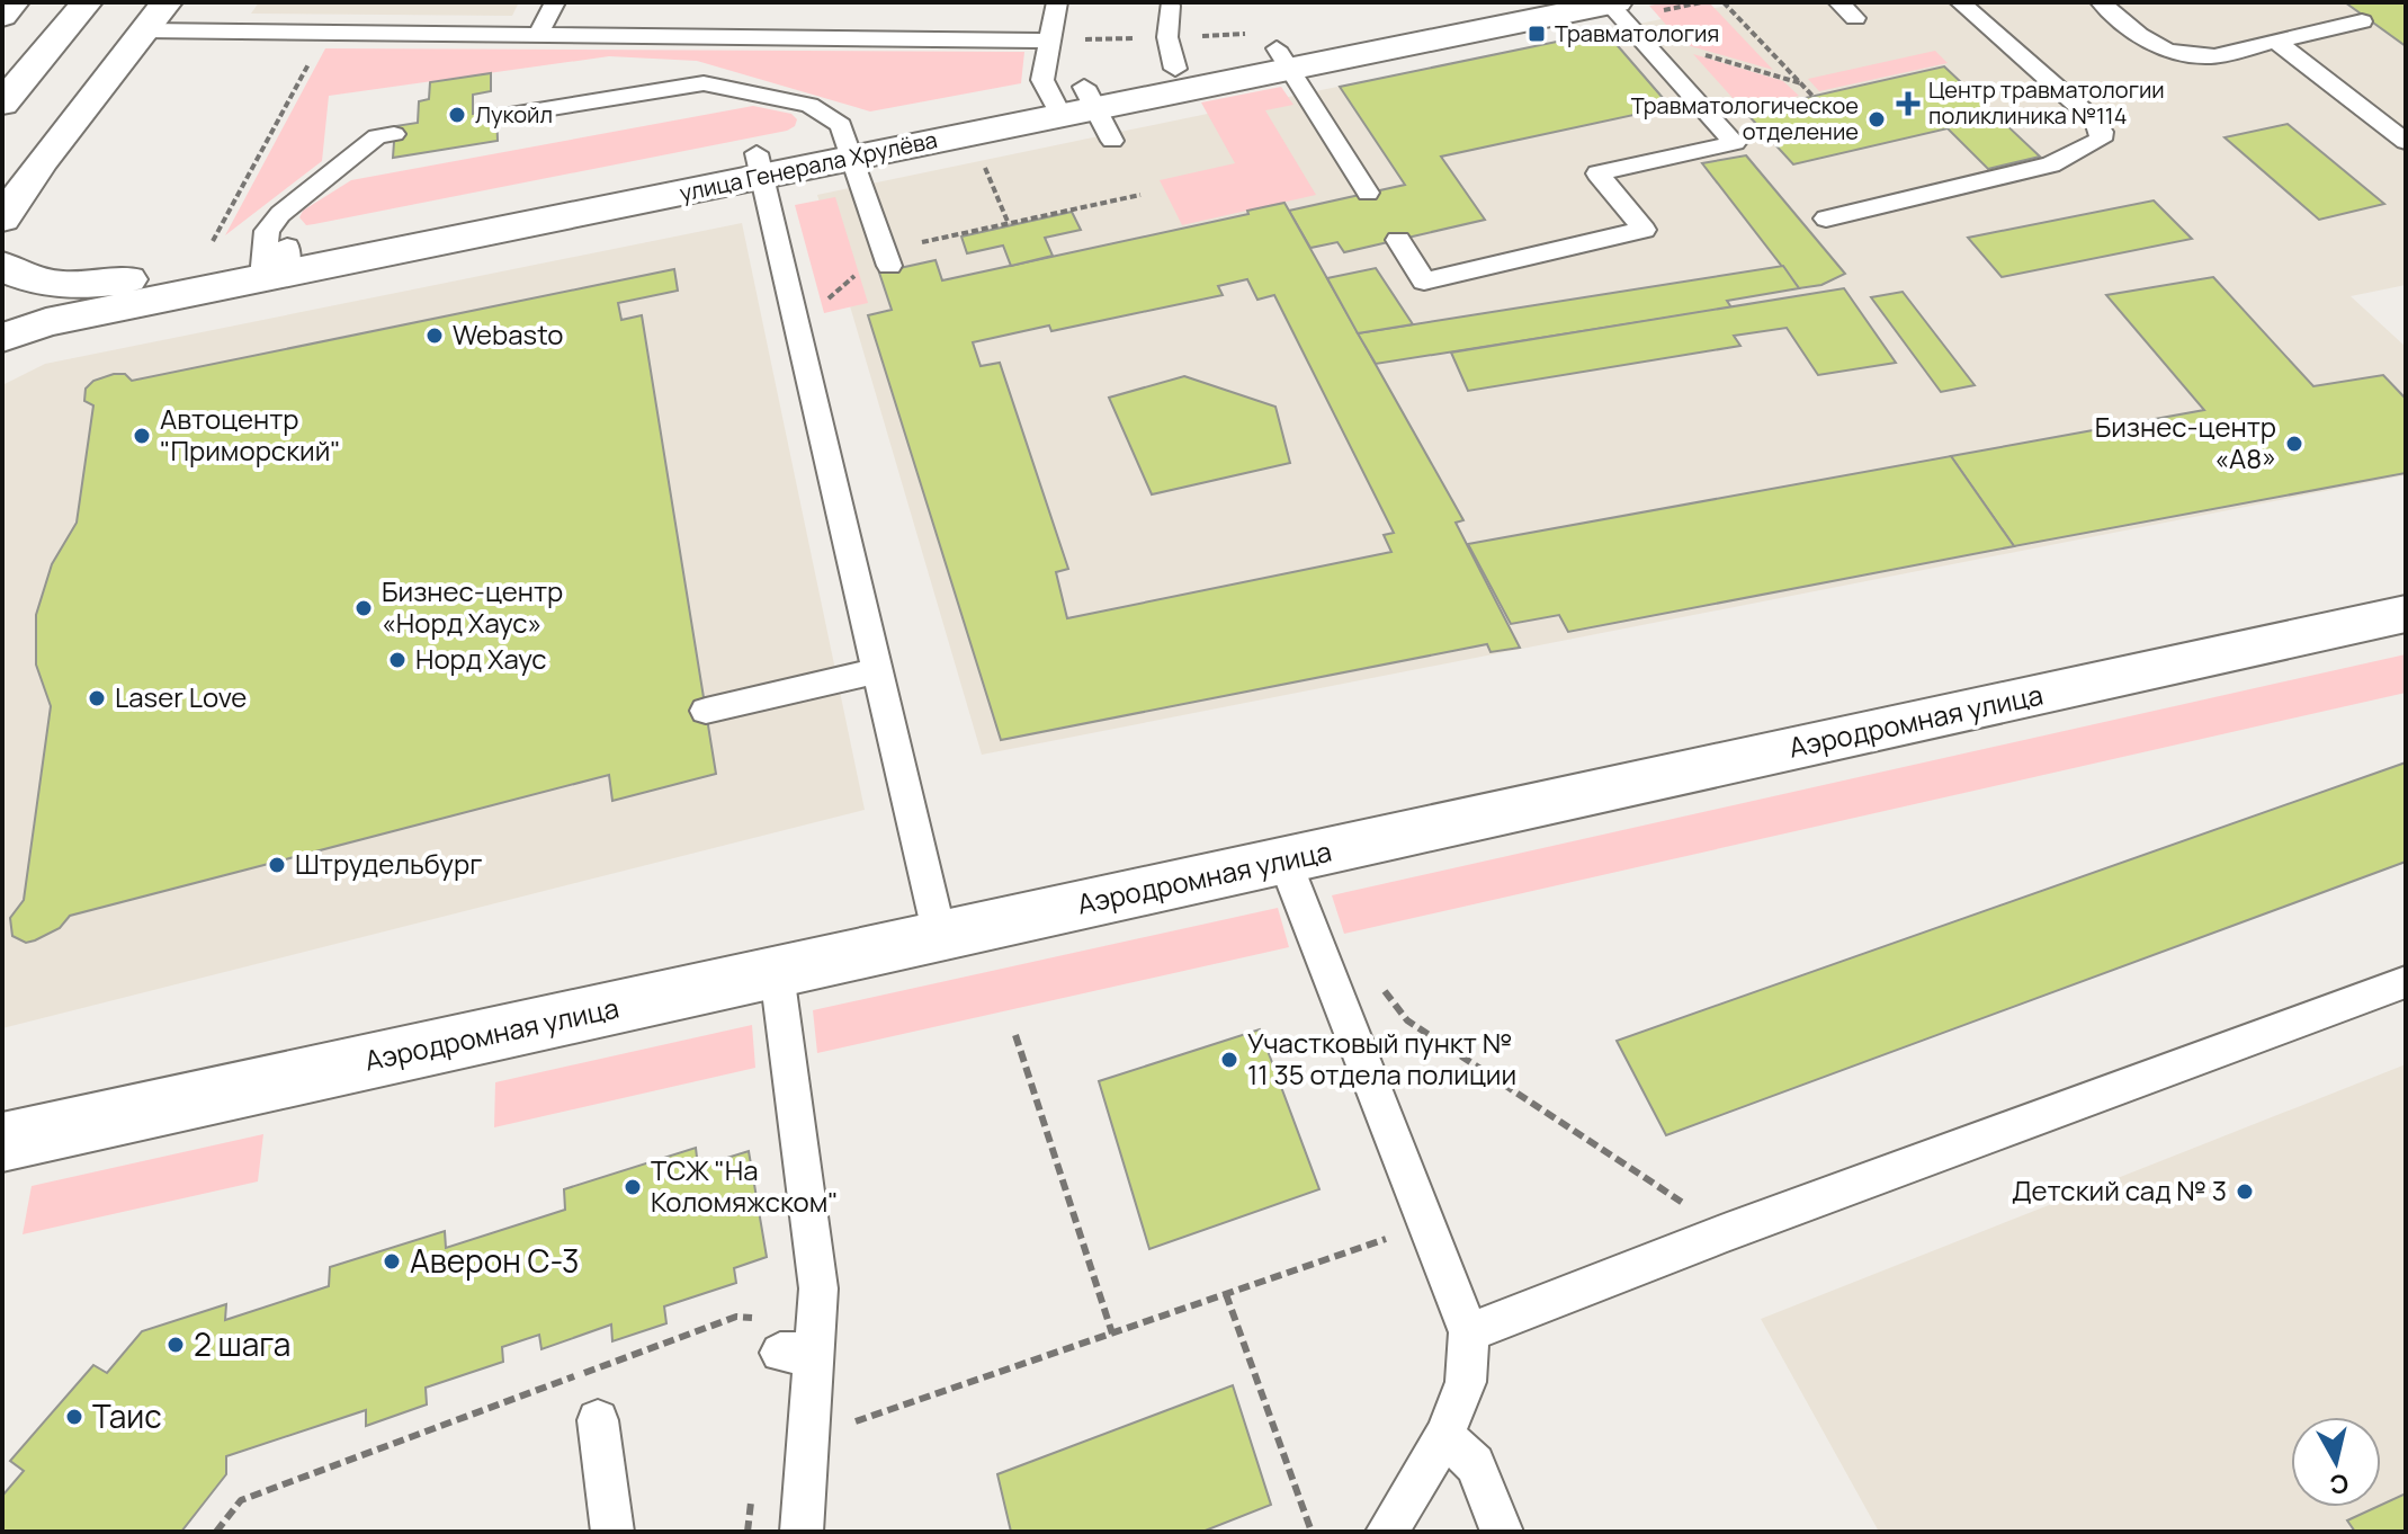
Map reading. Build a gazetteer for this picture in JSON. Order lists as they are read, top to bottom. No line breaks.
{"streets":{"street":["улица Генерала Хрулёва","Аэродромная улица"]},"places":{"transit":["Травматология"],"health":["Центр травматологии поликлиника №114"],"other":["Лукойл","Травматологическое отделение","Webasto","Автоцентр \"Приморский\"","Бизнес-центр «А8»","Бизнес-центр «Норд Хаус»","Норд Хаус","Laser Love","Штрудельбург","Участковый пункт № 11 35 отдела полиции","ТСЖ \"На Коломяжском\"","Детский сад № 3","Аверон С-3","2 шага","Таис"]},"north":"bottom"}
